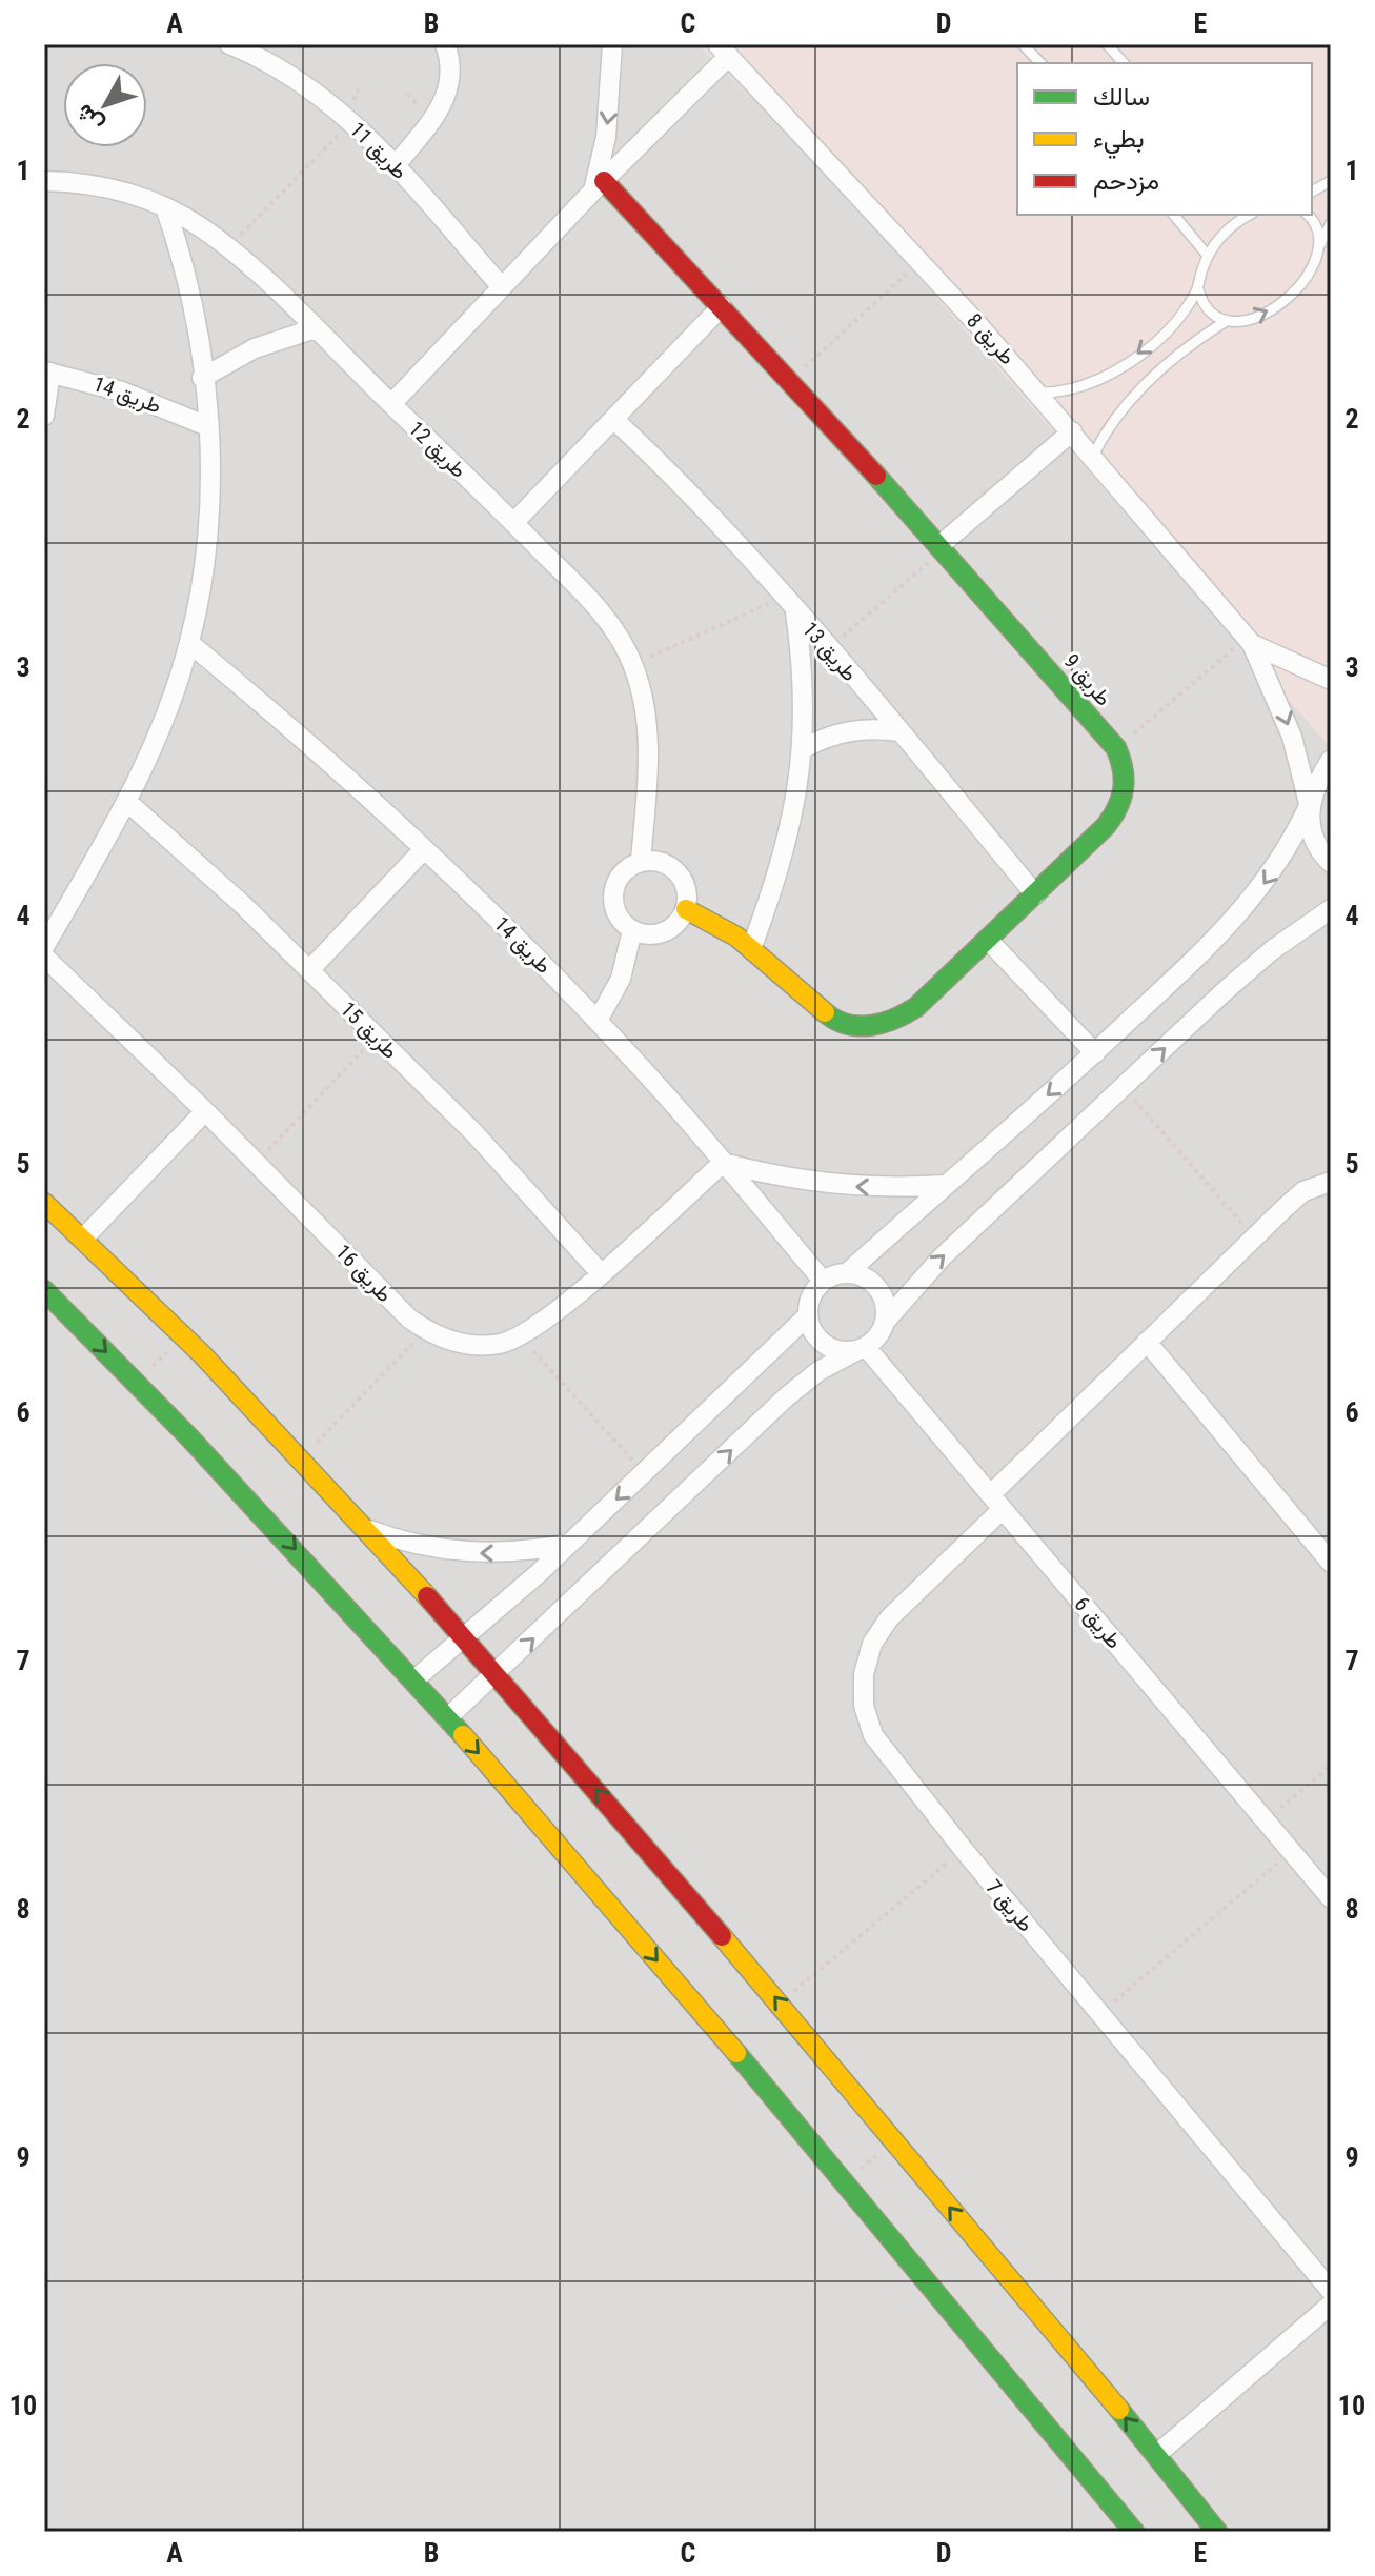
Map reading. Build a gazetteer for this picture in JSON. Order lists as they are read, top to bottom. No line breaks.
{"streets":{"street":["طريق 11","طريق 8","طريق 14","طريق 12","طريق 13","طريق 9","طريق 15","طريق 16","طريق 6","طريق 7"]},"crossings":[["طريق 14","طريق 16"],["طريق 14","طريق 6"],["طريق 12","طريق 9"],["طريق 13","طريق 9"],["طريق 15","طريق 16"],["طريق 6","طريق 7"]],"legend":["سالك","بطيء","مزدحم"],"north":"bottom left","grid":{"columns":["A","B","C","D","E"],"rows":["1","2","3","4","5","6","7","8","9","10"]}}
